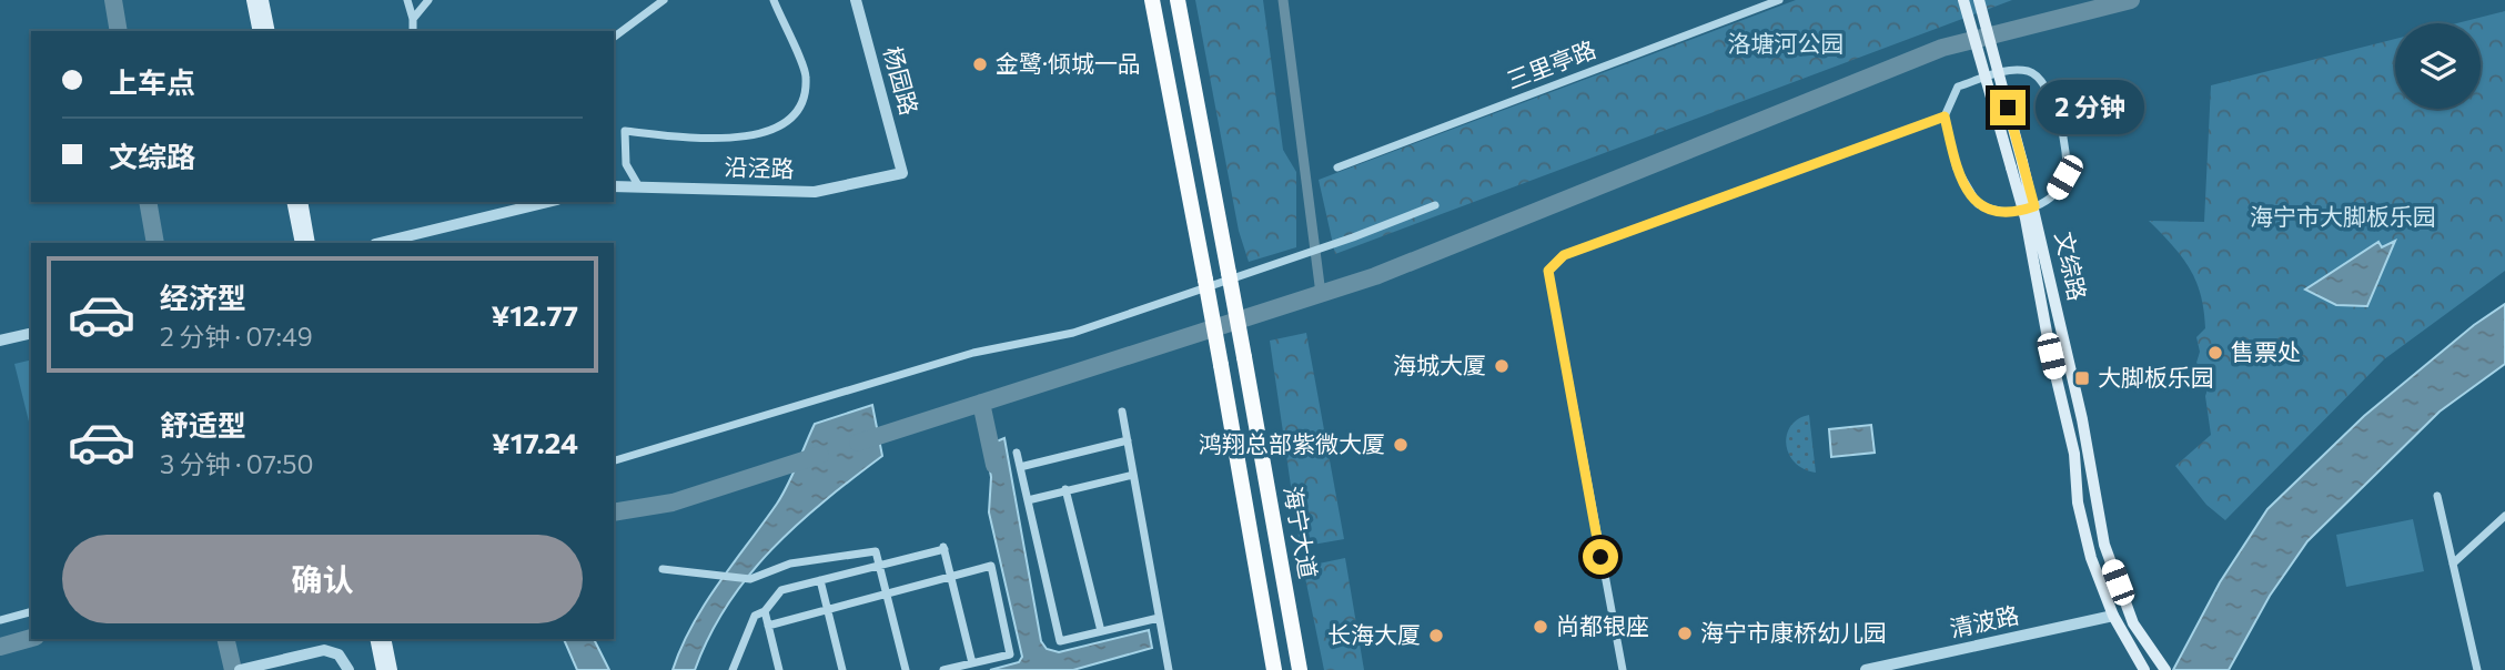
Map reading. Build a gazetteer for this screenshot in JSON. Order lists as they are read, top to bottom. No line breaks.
{"streets":{"highway":["海宁大道"],"main road":["文综路"],"street":["三里亭路","杨园路","沿泾路","清波路"]},"crossings":[["杨园路","沿泾路"]],"parks":["洛塘河公园","海宁市大脚板乐园"],"places":{"other":["金鹭·倾城一品","售票处","海城大厦","鸿翔总部紫微大厦","尚都银座","海宁市康桥幼儿园","长海大厦"],"transit":["大脚板乐园"]},"page":{"banner":["上车点","文综路"],"bubble":"2 分钟","list":[{"name":"经济型","note":"2 分钟 · 07:49","value":"¥12.77"},{"name":"舒适型","note":"3 分钟 · 07:50","value":"¥17.24"}],"buttons":"确认"}}
